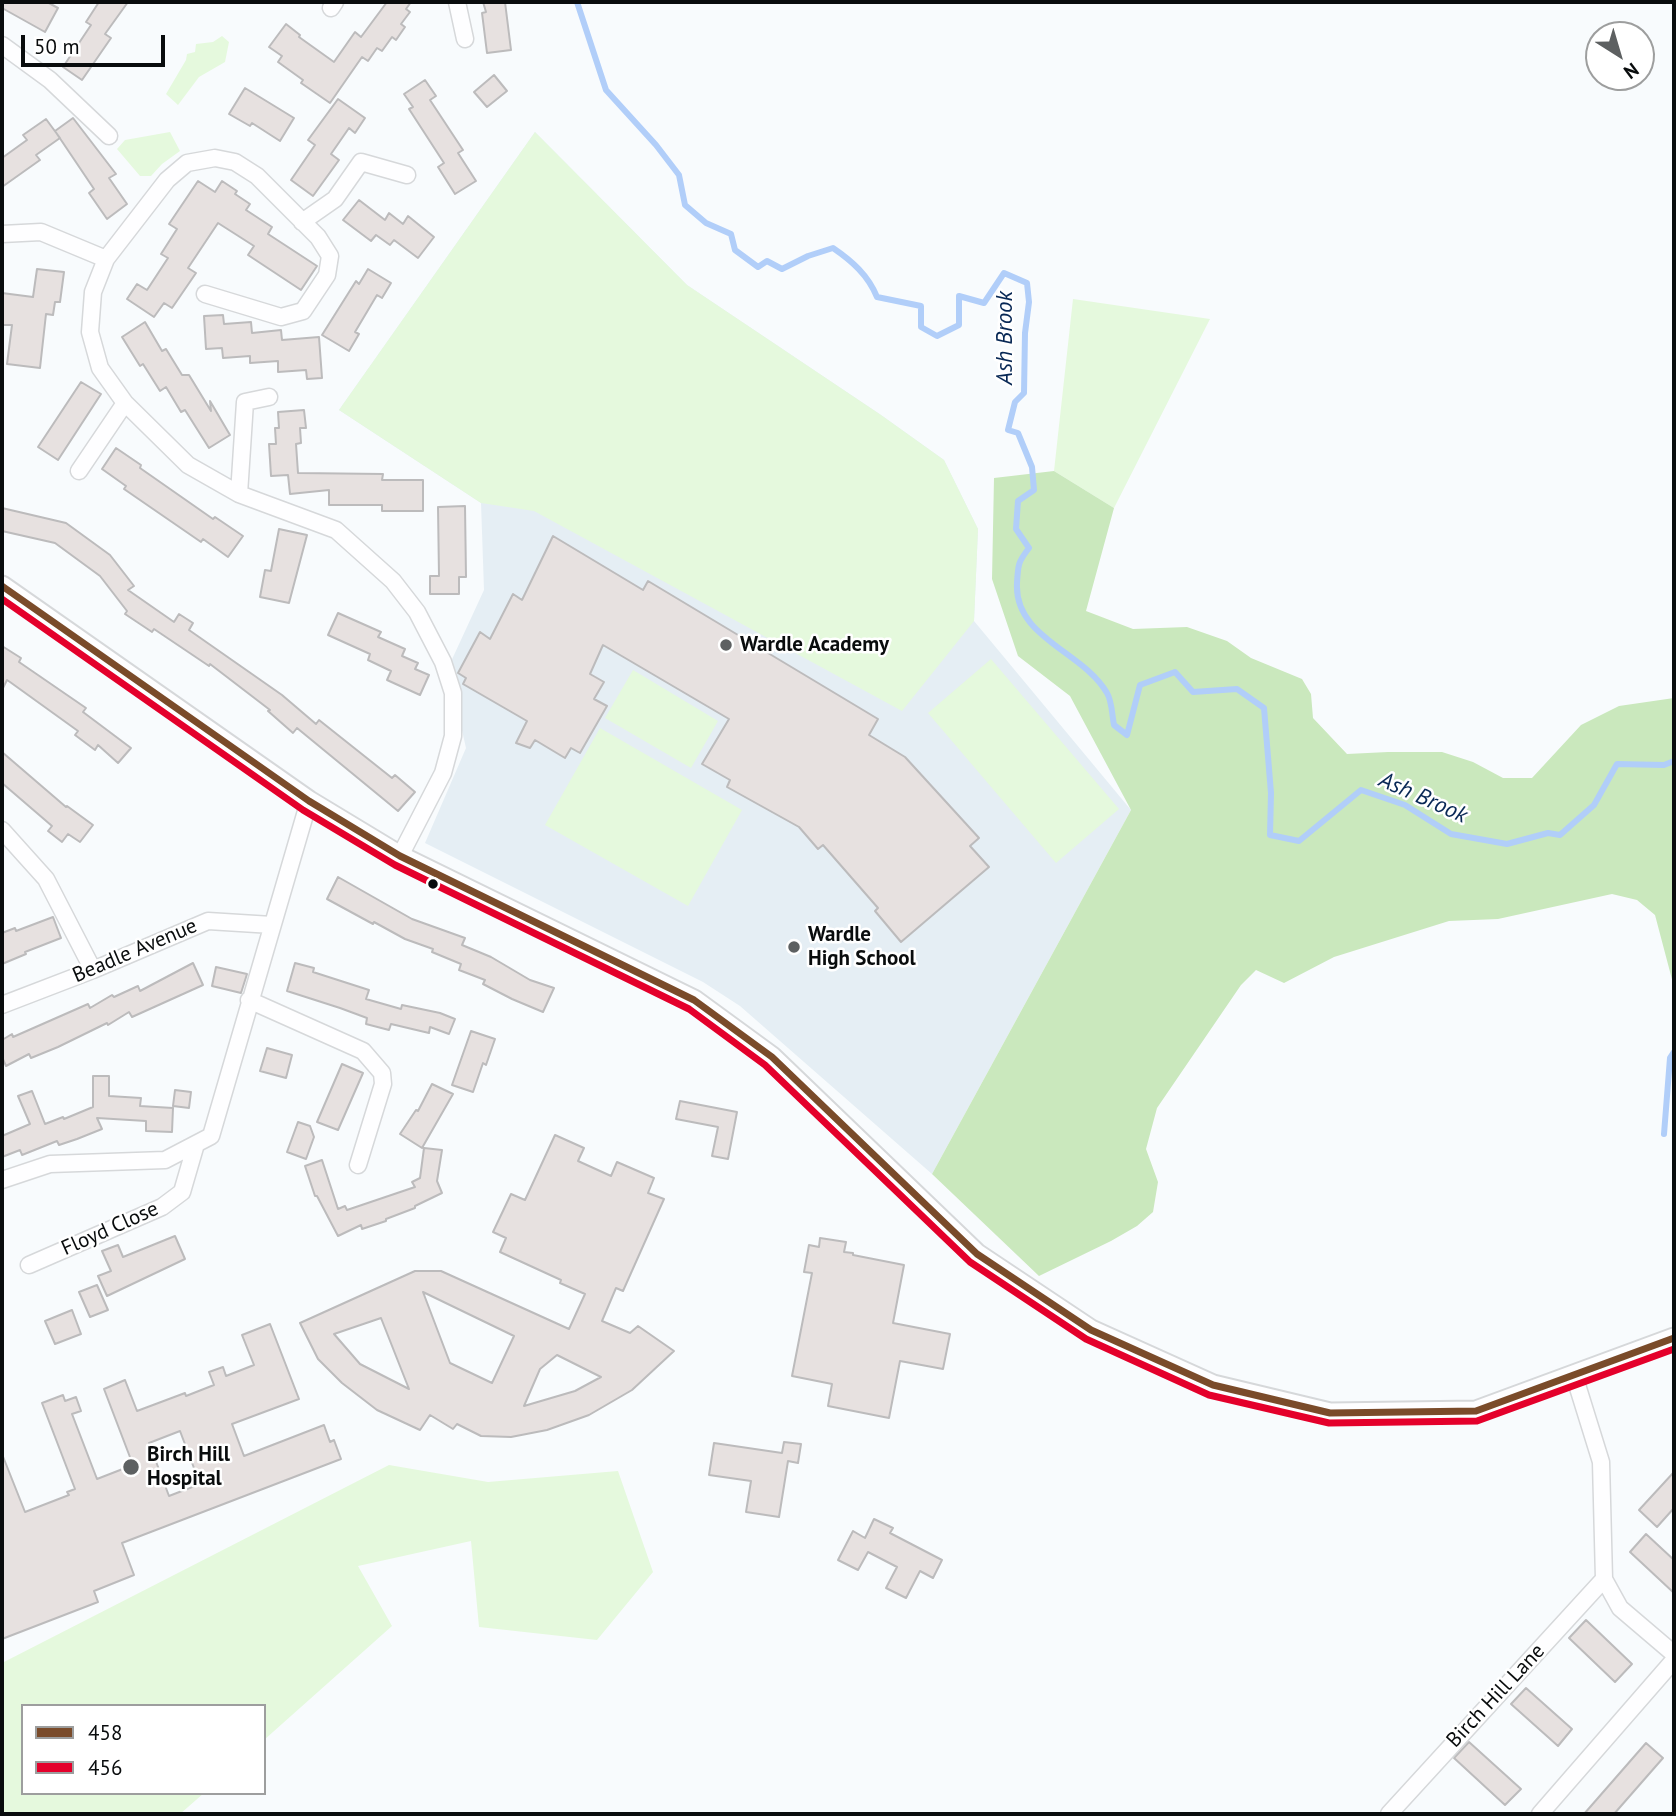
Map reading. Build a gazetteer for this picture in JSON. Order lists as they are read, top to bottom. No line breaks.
{"streets":{"street":["Beadle Avenue","Floyd Close","Birch Hill Lane"]},"water":["Ash Brook"],"places":["Wardle Academy","Wardle High School","Birch Hill Hospital"],"lines":["transit line 458","transit line 456"],"legend":["458","456"],"scale_bar":"50 m","north":"bottom right"}
